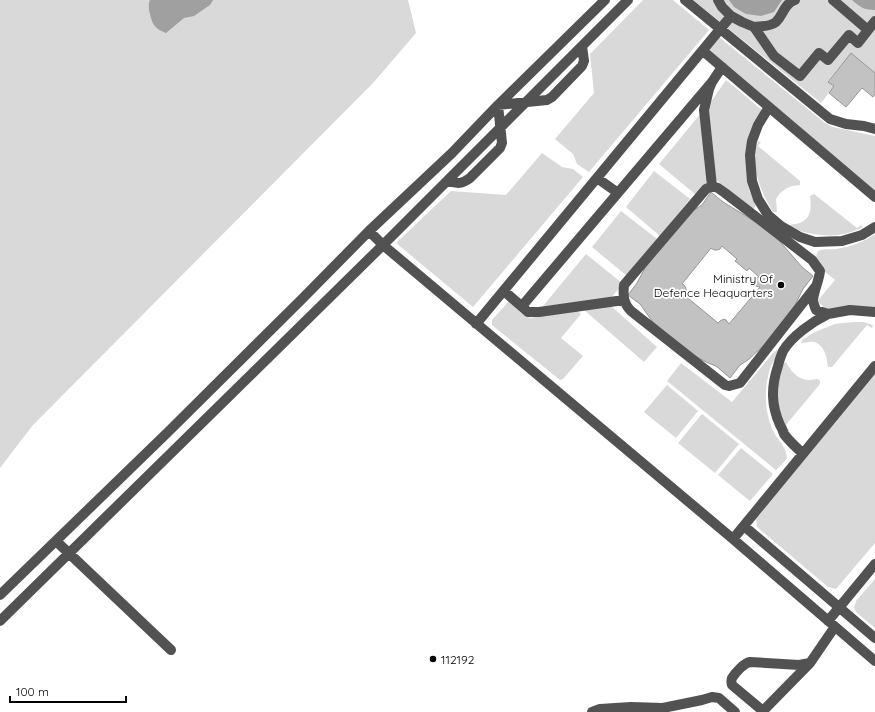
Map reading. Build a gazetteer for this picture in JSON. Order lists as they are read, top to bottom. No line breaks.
{"places":["Ministry Of Defence Heaquarters","112192"],"scale_bar":"100 m"}
